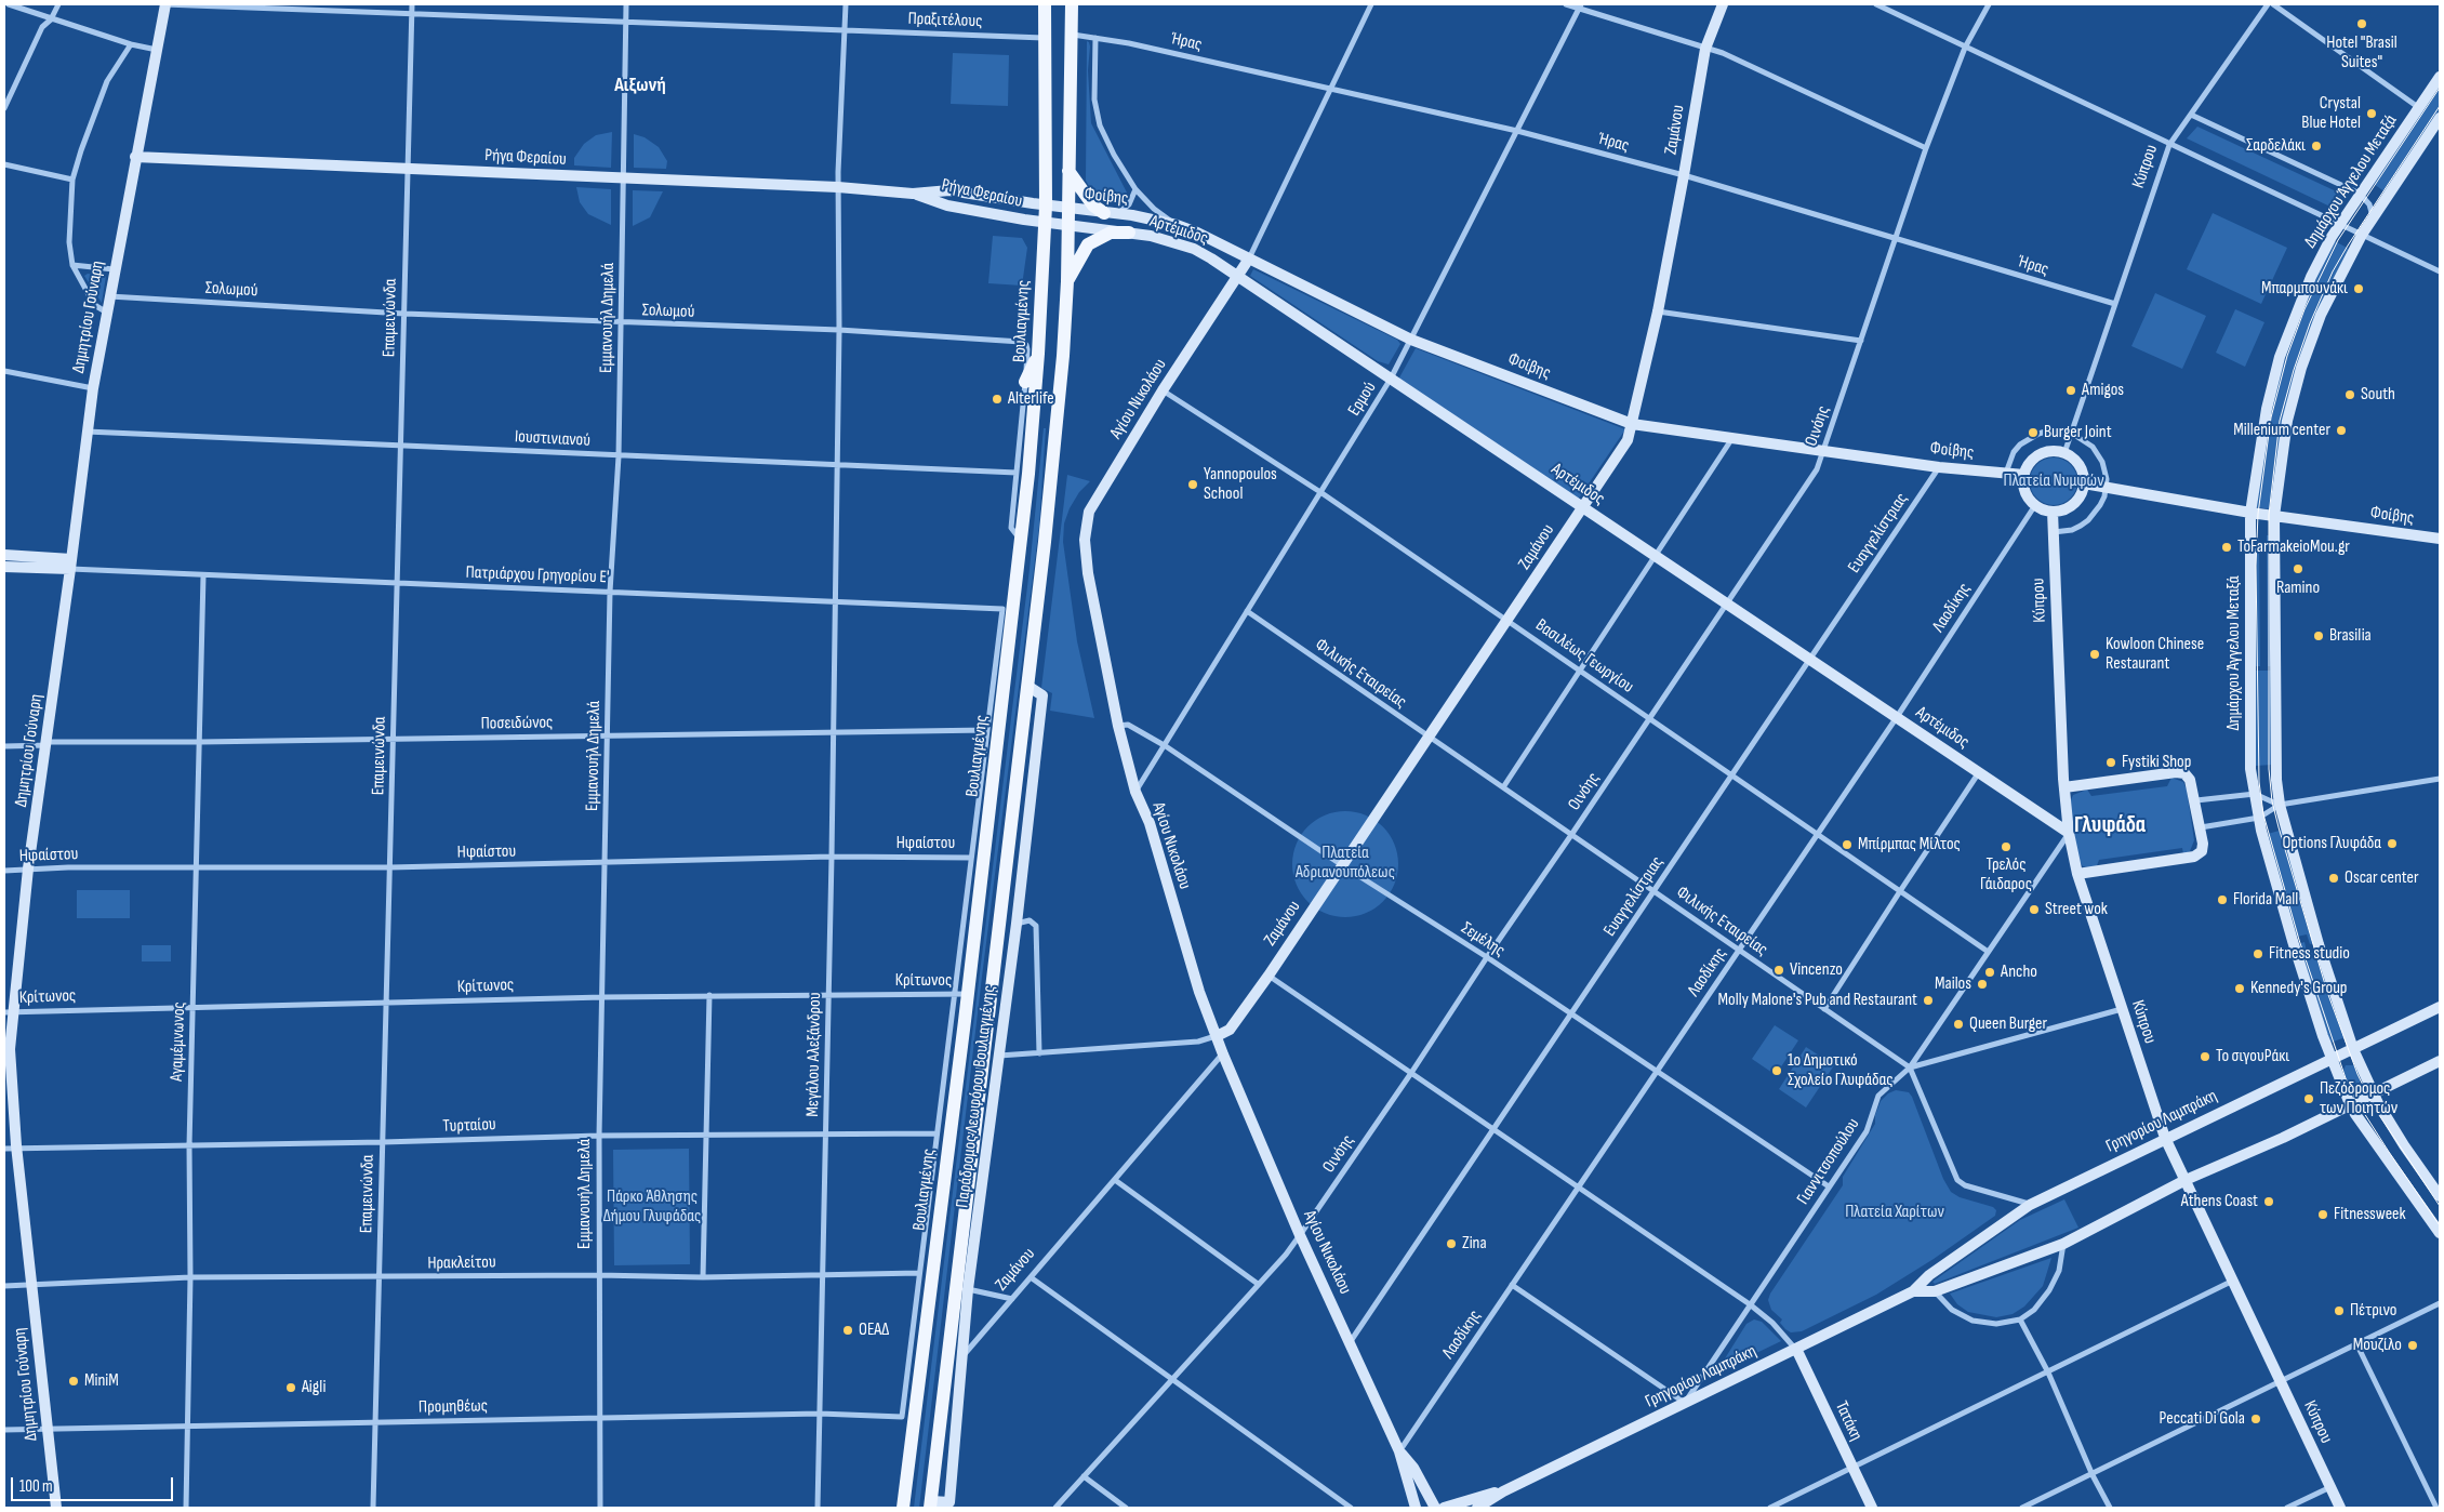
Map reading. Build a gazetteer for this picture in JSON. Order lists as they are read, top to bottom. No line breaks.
{"streets":{"main road":["Βουλιαγμένης"],"street":["Πραξιτέλους","Ήρας","Ζαμάνου","Ρήγα Φεραίου","Κύπρου","Δημάρχου Άγγελου Μεταξά","Φοίβης","Αρτέμιδος","Σολωμού","Δημητρίου Γούναρη","Επαμεινώνδα","Εμμανουήλ Δημελά","Αγίου Νικολάου","Ερμού","Οινόης","Ιουστινιανού","Ευαγγελίστριας","Πατριάρχου Γρηγορίου E'","Λαοδίκης","Βασιλέως Γεωργίου","Φιλικής Εταιρείας","Ποσειδώνος","Ηφαίστου","Σεμέλης","Κρίτωνος","Αγαμέμνωνος","Μεγάλου Αλεξάνδρου","Παράδρομος Λεωφόρου Βουλιαγμένης","Γρηγορίου Λαμπράκη","Τυρταίου","Γιαννιτσοπούλου","Ηρακλείτου","Προμηθέως","Τατάκη"]},"crossings":[["Πραξιτέλους","Δημητρίου Γούναρη"],["Πραξιτέλους","Επαμεινώνδα"],["Πραξιτέλους","Εμμανουήλ Δημελά"],["Πραξιτέλους","Βουλιαγμένης"],["Πραξιτέλους","Μεγάλου Αλεξάνδρου"],["Ήρας","Ζαμάνου"],["Ήρας","Κύπρου"],["Ήρας","Ερμού"],["Ήρας","Οινόης"],["Ζαμάνου","Φοίβης"],["Ζαμάνου","Αρτέμιδος"],["Ζαμάνου","Αγίου Νικολάου"],["Ζαμάνου","Βασιλέως Γεωργίου"],["Ζαμάνου","Φιλικής Εταιρείας"],["Ζαμάνου","Σεμέλης"],["Ζαμάνου","Παράδρομος Λεωφόρου Βουλιαγμένης"],["Ρήγα Φεραίου","Φοίβης"],["Ρήγα Φεραίου","Αρτέμιδος"],["Ρήγα Φεραίου","Δημητρίου Γούναρη"],["Ρήγα Φεραίου","Επαμεινώνδα"],["Ρήγα Φεραίου","Εμμανουήλ Δημελά"],["Ρήγα Φεραίου","Βουλιαγμένης"],["Ρήγα Φεραίου","Μεγάλου Αλεξάνδρου"],["Κύπρου","Φοίβης"],["Κύπρου","Αρτέμιδος"],["Κύπρου","Λαοδίκης"],["Κύπρου","Γρηγορίου Λαμπράκη"],["Κύπρου","Γιαννιτσοπούλου"],["Δημάρχου Άγγελου Μεταξά","Φοίβης"],["Δημάρχου Άγγελου Μεταξά","Γρηγορίου Λαμπράκη"],["Φοίβης","Βουλιαγμένης"],["Φοίβης","Αγίου Νικολάου"],["Φοίβης","Ερμού"],["Φοίβης","Οινόης"],["Φοίβης","Ευαγγελίστριας"],["Φοίβης","Λαοδίκης"],["Αρτέμιδος","Βουλιαγμένης"],["Αρτέμιδος","Αγίου Νικολάου"],["Αρτέμιδος","Ερμού"],["Αρτέμιδος","Οινόης"],["Αρτέμιδος","Ευαγγελίστριας"],["Αρτέμιδος","Λαοδίκης"],["Αρτέμιδος","Γιαννιτσοπούλου"],["Σολωμού","Δημητρίου Γούναρη"],["Σολωμού","Επαμεινώνδα"],["Σολωμού","Εμμανουήλ Δημελά"],["Σολωμού","Βουλιαγμένης"],["Σολωμού","Ιουστινιανού"],["Σολωμού","Μεγάλου Αλεξάνδρου"],["Δημητρίου Γούναρη","Ιουστινιανού"],["Δημητρίου Γούναρη","Πατριάρχου Γρηγορίου E'"],["Δημητρίου Γούναρη","Ποσειδώνος"],["Δημητρίου Γούναρη","Ηφαίστου"],["Δημητρίου Γούναρη","Κρίτωνος"],["Δημητρίου Γούναρη","Τυρταίου"],["Δημητρίου Γούναρη","Ηρακλείτου"],["Δημητρίου Γούναρη","Προμηθέως"],["Επαμεινώνδα","Ιουστινιανού"],["Επαμεινώνδα","Πατριάρχου Γρηγορίου E'"],["Επαμεινώνδα","Ποσειδώνος"],["Επαμεινώνδα","Ηφαίστου"],["Επαμεινώνδα","Κρίτωνος"],["Επαμεινώνδα","Τυρταίου"],["Επαμεινώνδα","Ηρακλείτου"],["Επαμεινώνδα","Προμηθέως"],["Εμμανουήλ Δημελά","Ιουστινιανού"],["Εμμανουήλ Δημελά","Πατριάρχου Γρηγορίου E'"],["Εμμανουήλ Δημελά","Ποσειδώνος"],["Εμμανουήλ Δημελά","Ηφαίστου"],["Εμμανουήλ Δημελά","Κρίτωνος"],["Εμμανουήλ Δημελά","Τυρταίου"],["Εμμανουήλ Δημελά","Ηρακλείτου"],["Εμμανουήλ Δημελά","Προμηθέως"],["Βουλιαγμένης","Κρίτωνος"],["Αγίου Νικολάου","Ερμού"],["Αγίου Νικολάου","Οινόης"],["Αγίου Νικολάου","Ευαγγελίστριας"],["Αγίου Νικολάου","Λαοδίκης"],["Αγίου Νικολάου","Βασιλέως Γεωργίου"],["Αγίου Νικολάου","Σεμέλης"],["Ερμού","Βασιλέως Γεωργίου"],["Ερμού","Φιλικής Εταιρείας"],["Ερμού","Σεμέλης"],["Οινόης","Βασιλέως Γεωργίου"],["Οινόης","Φιλικής Εταιρείας"],["Οινόης","Σεμέλης"],["Ιουστινιανού","Μεγάλου Αλεξάνδρου"],["Ευαγγελίστριας","Βασιλέως Γεωργίου"],["Ευαγγελίστριας","Φιλικής Εταιρείας"],["Ευαγγελίστριας","Σεμέλης"],["Πατριάρχου Γρηγορίου E'","Ποσειδώνος"],["Πατριάρχου Γρηγορίου E'","Αγαμέμνωνος"],["Πατριάρχου Γρηγορίου E'","Μεγάλου Αλεξάνδρου"],["Λαοδίκης","Βασιλέως Γεωργίου"],["Λαοδίκης","Φιλικής Εταιρείας"],["Λαοδίκης","Σεμέλης"],["Βασιλέως Γεωργίου","Γιαννιτσοπούλου"],["Φιλικής Εταιρείας","Γιαννιτσοπούλου"],["Ποσειδώνος","Αγαμέμνωνος"],["Ποσειδώνος","Μεγάλου Αλεξάνδρου"],["Ηφαίστου","Αγαμέμνωνος"],["Ηφαίστου","Μεγάλου Αλεξάνδρου"],["Σεμέλης","Γιαννιτσοπούλου"],["Κρίτωνος","Αγαμέμνωνος"],["Κρίτωνος","Μεγάλου Αλεξάνδρου"],["Αγαμέμνωνος","Τυρταίου"],["Αγαμέμνωνος","Ηρακλείτου"],["Αγαμέμνωνος","Προμηθέως"],["Μεγάλου Αλεξάνδρου","Τυρταίου"],["Μεγάλου Αλεξάνδρου","Ηρακλείτου"],["Μεγάλου Αλεξάνδρου","Προμηθέως"],["Γρηγορίου Λαμπράκη","Γιαννιτσοπούλου"],["Γρηγορίου Λαμπράκη","Τατάκη"],["Ηρακλείτου","Προμηθέως"]],"districts":["Αιξωνή","Γλυφάδα"],"parks":["Πλατεία Νυμφών","Πλατεία Αδριανουπόλεως","Πάρκο Άθλησης Δήμου Γλυφάδας","Πλατεία Χαρίτων"],"places":["Hotel \"Brasil Suites\"","Crystal Blue Hotel","Σαρδελάκι","Μπαρμπουνάκι","Amigos","South","Alterlife","Millenium center","Burger Joint","Yannopoulos School","ToFarmakeioMou.gr","Ramino","Brasilia","Kowloon Chinese Restaurant","Fystiki Shop","Options Γλυφάδα","Μπίρμπας Μίλτος","Τρελός Γάιδαρος","Oscar center","Florida Mall","Street wok","Fitness studio","Vincenzo","Ancho","Mailos","Kennedy's Group","Molly Malone's Pub and Restaurant","Queen Burger","Το σιγουΡάκι","1ο Δημοτικό Σχολείο Γλυφάδας","Πεζόδρομος των Ποιητών","Athens Coast","Fitnessweek","Zina","Πέτρινο","ΟΕΑΔ","Μουζίλο","MiniM","Aigli","Peccati Di Gola"],"scale_bar":"100 m"}
